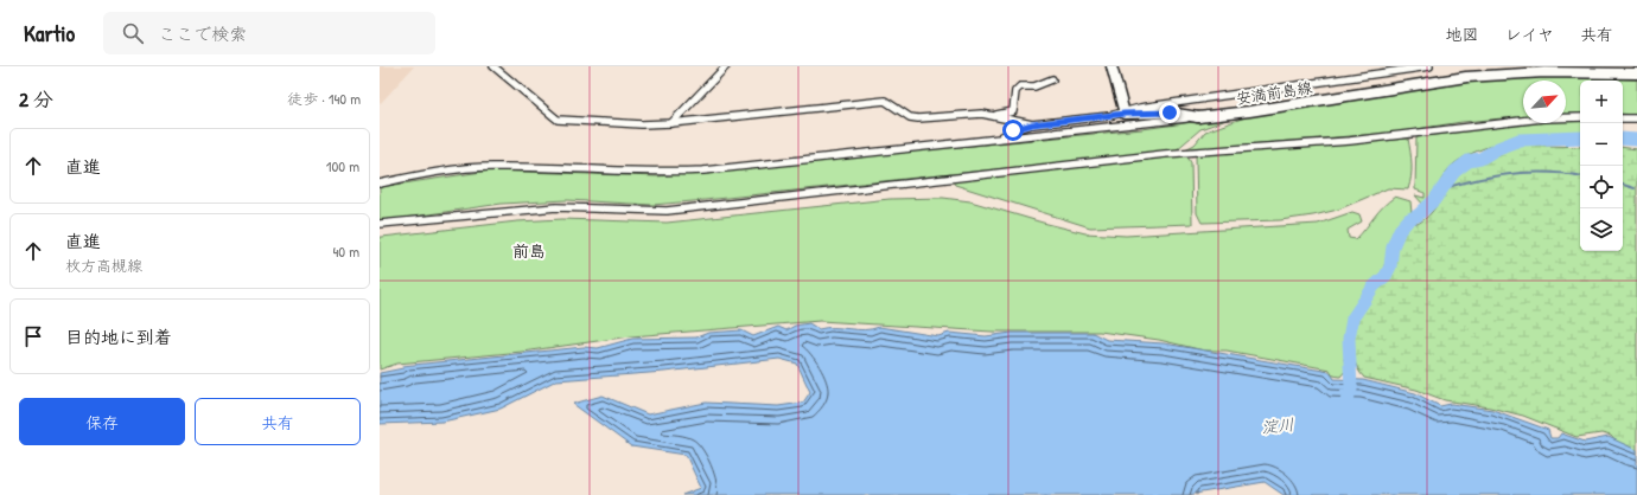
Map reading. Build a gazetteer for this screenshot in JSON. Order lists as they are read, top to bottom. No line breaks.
{"streets":{"main road":["安満前島線"]},"districts":["前島"],"water":["淀川"],"north":"top right","page":{"header":"Kartio","search":"ここで検索","nav":["地図","レイヤ","共有"],"heading":["2 分","徒歩 · 140 m"],"map_buttons":["+","−"],"list":[["直進","100 m"],["直進","枚方高槻線","40 m"],"目的地に到着"],"buttons":["保存","共有"]}}
